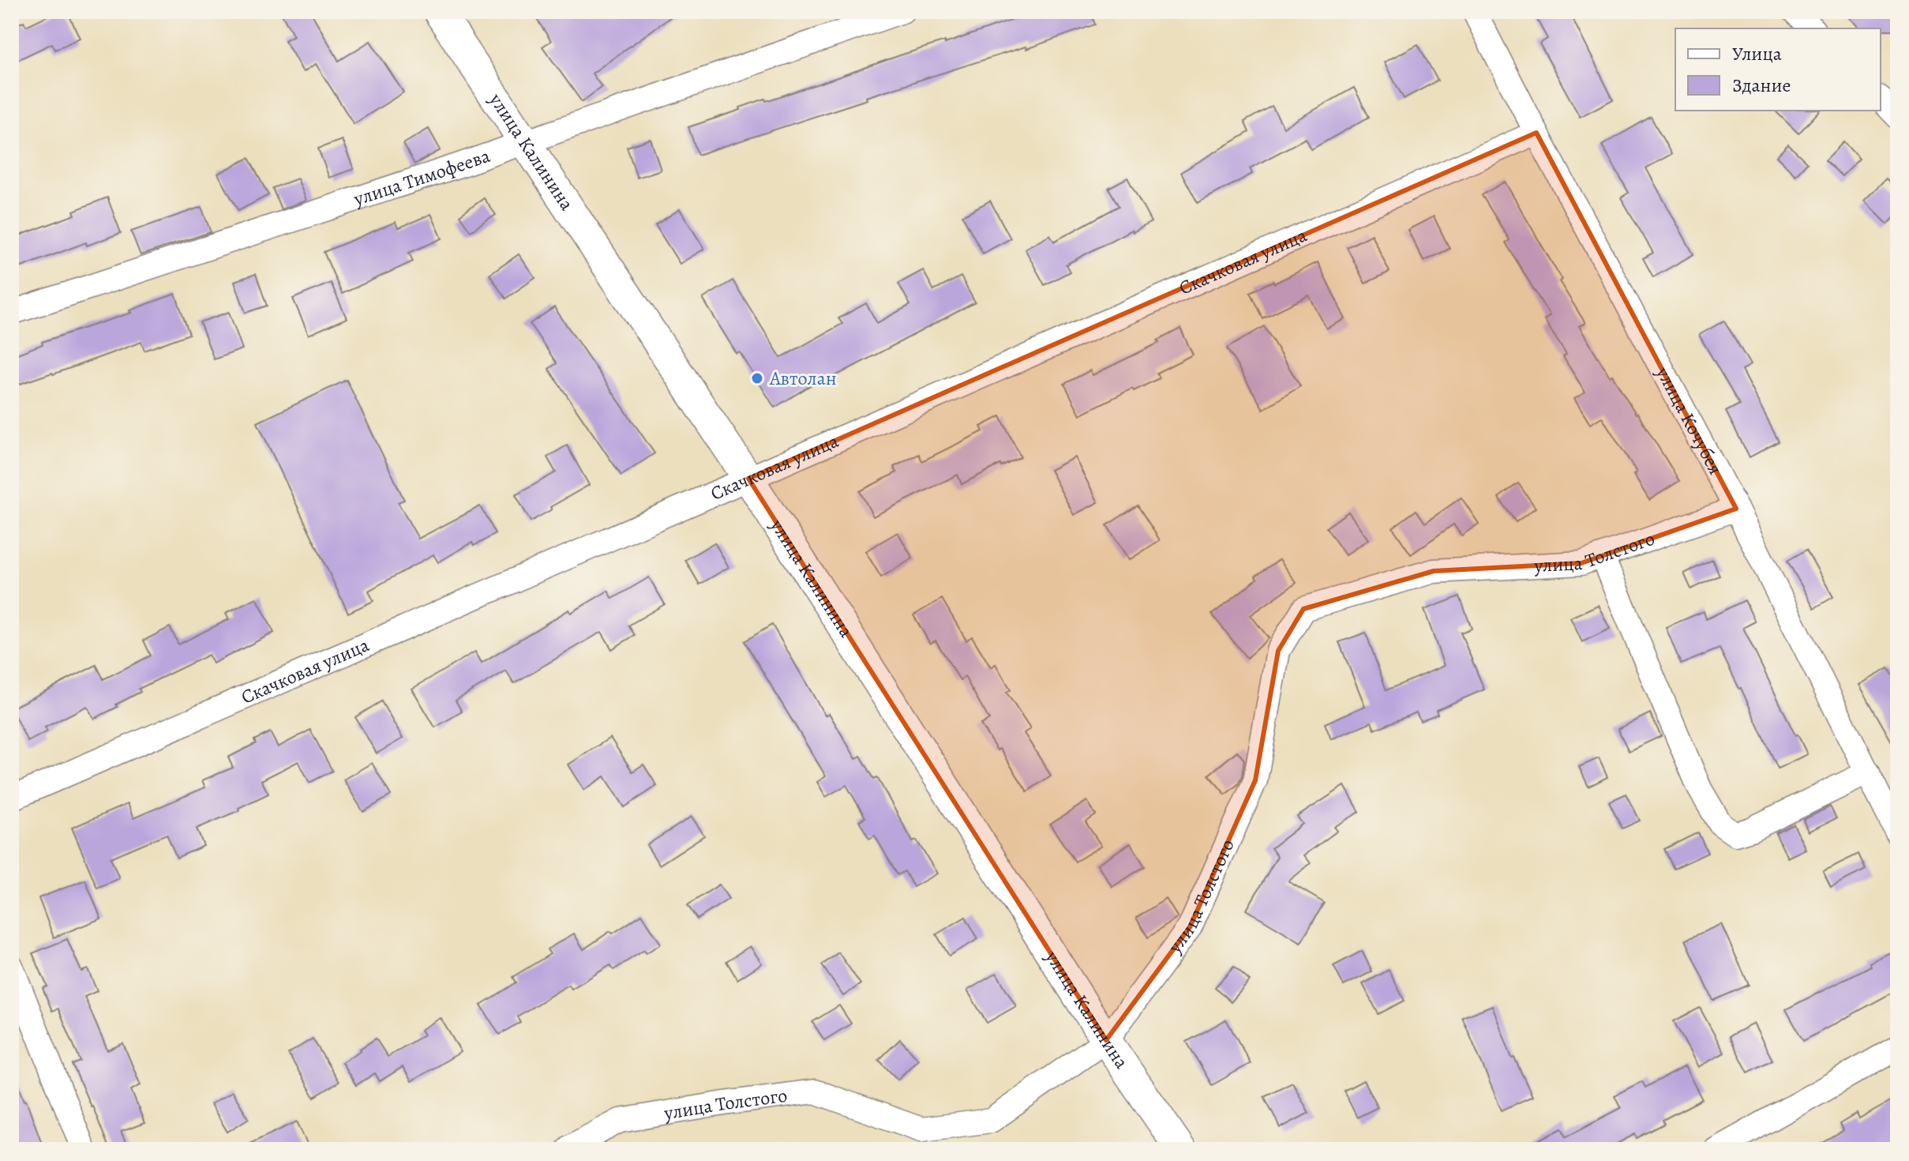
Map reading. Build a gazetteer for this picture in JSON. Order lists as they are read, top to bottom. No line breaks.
{"streets":{"main road":["улица Калинина"],"street":["улица Тимофеева","Скачковая улица","улица Кочубея","улица Толстого"]},"crossings":[["улица Калинина","улица Тимофеева"],["улица Калинина","Скачковая улица"],["улица Калинина","улица Толстого"],["Скачковая улица","улица Кочубея"],["улица Кочубея","улица Толстого"]],"places":["Автолан"],"legend":["Улица","Здание"]}
